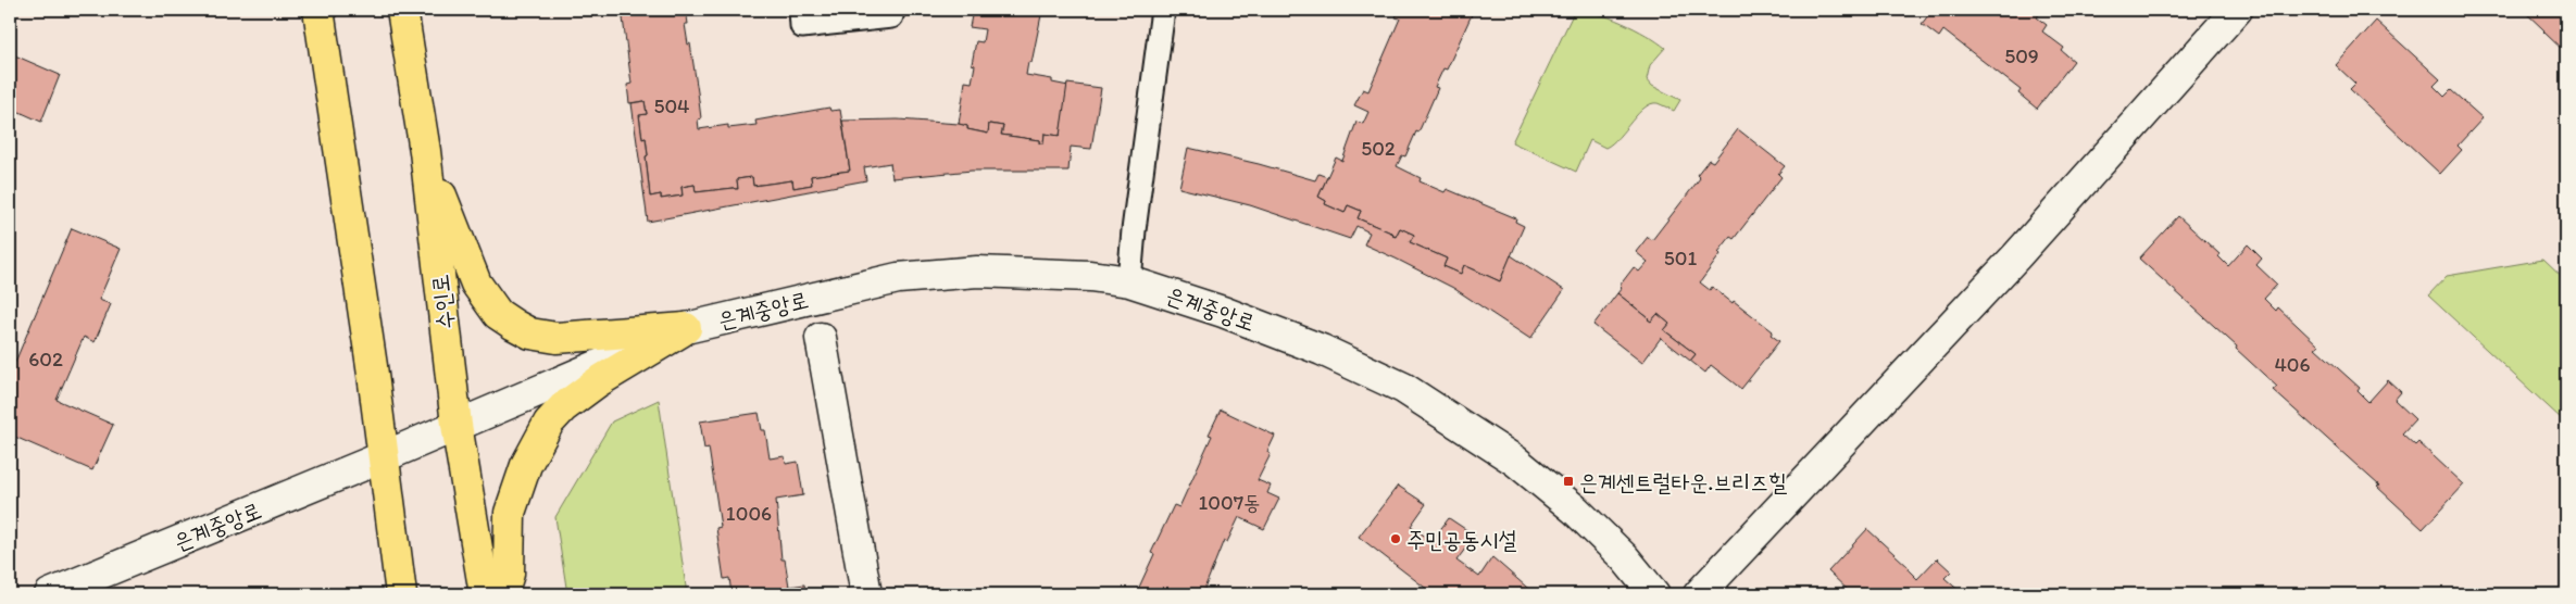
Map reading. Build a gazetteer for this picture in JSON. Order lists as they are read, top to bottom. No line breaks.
{"streets":{"main road":["수인로"],"street":["은계중앙로"]},"crossings":[["수인로","은계중앙로"]],"places":{"transit":["은계센트럴타운.브리즈힐"],"other":["주민공동시설"]},"house_numbers":["509","504","502","501","602","406","1007동","1006"]}
